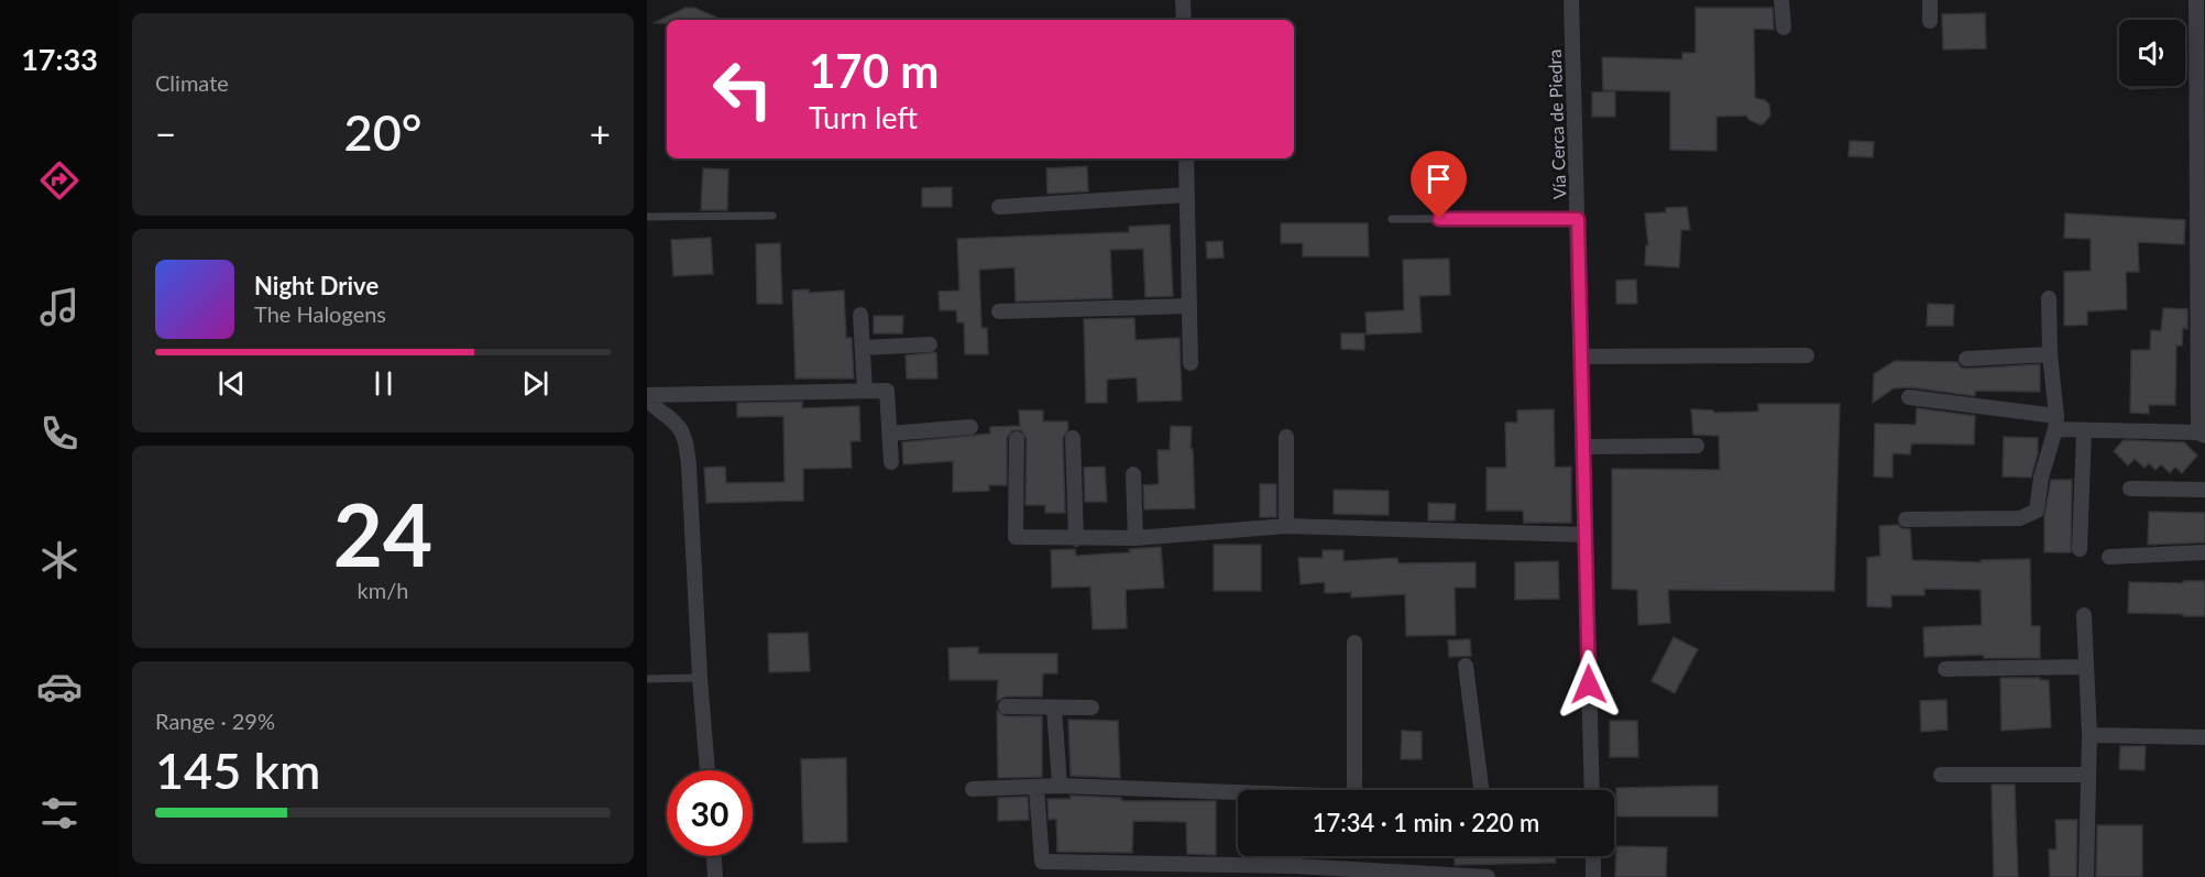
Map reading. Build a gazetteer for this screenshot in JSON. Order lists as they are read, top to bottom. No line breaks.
{"streets":{"street":["Vía Cerca de Piedra"]},"page":{"tabs":"17:33","tile":["Climate",["24","km/h"],["Range · 29%","145 km"]],"turn":["170 m","Turn left"],"heat":["−","20°","+"],"song":["Night Drive","The Halogens"],"limit":"30","trip":"17:34 · 1 min · 220 m"}}
